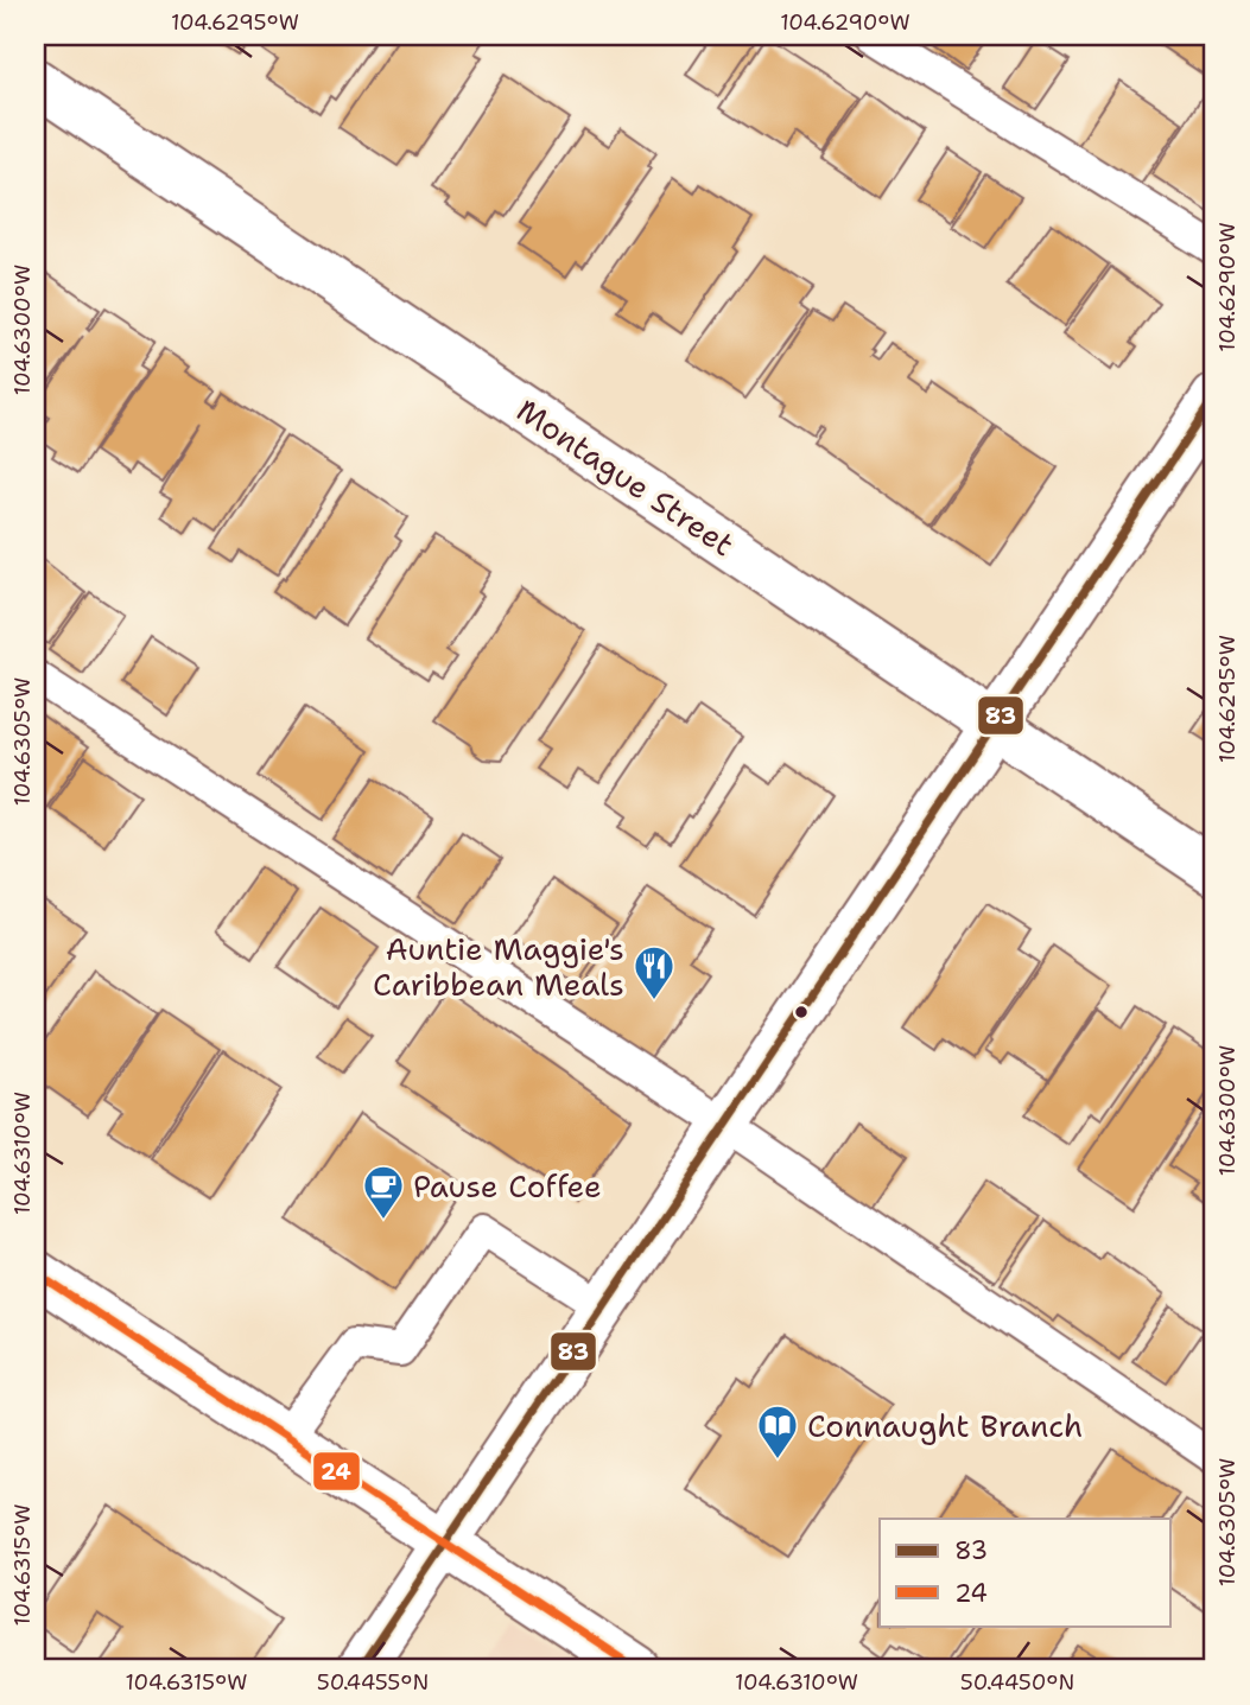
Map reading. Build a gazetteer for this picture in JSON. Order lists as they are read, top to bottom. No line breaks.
{"streets":{"street":["Montague Street"]},"places":{"restaurant":["Auntie Maggie's Caribbean Meals"],"cafe":["Pause Coffee"],"library":["Connaught Branch"]},"lines":["transit line 83","transit line 24"],"legend":["83","24"],"coordinates":["104.6295°W","104.6290°W","104.6300°W","104.6305°W","104.6310°W","104.6315°W","50.4455°N","50.4450°N"]}
